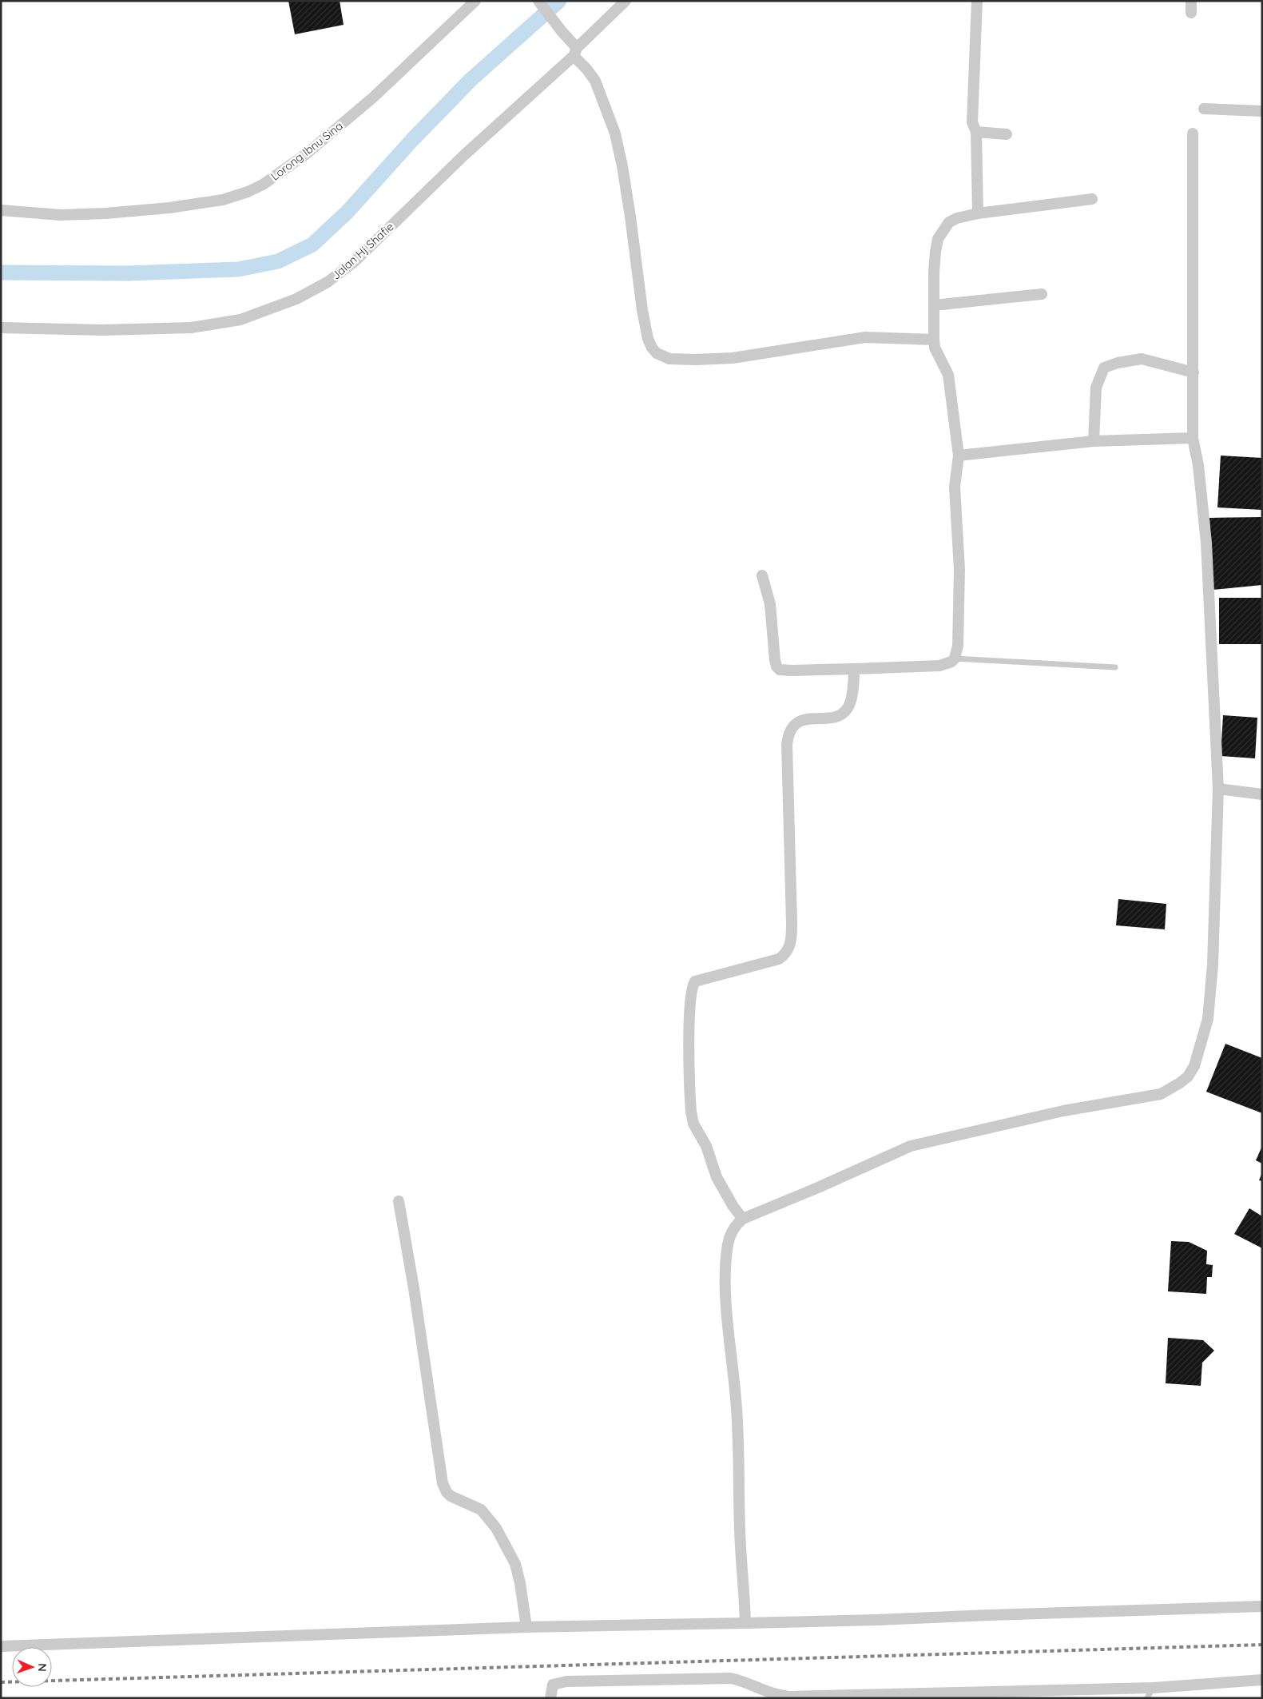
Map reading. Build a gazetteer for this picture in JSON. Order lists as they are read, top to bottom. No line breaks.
{"streets":{"street":["Lorong Ibnu Sina","Jalan Hj Shafie"]},"north":"right"}
